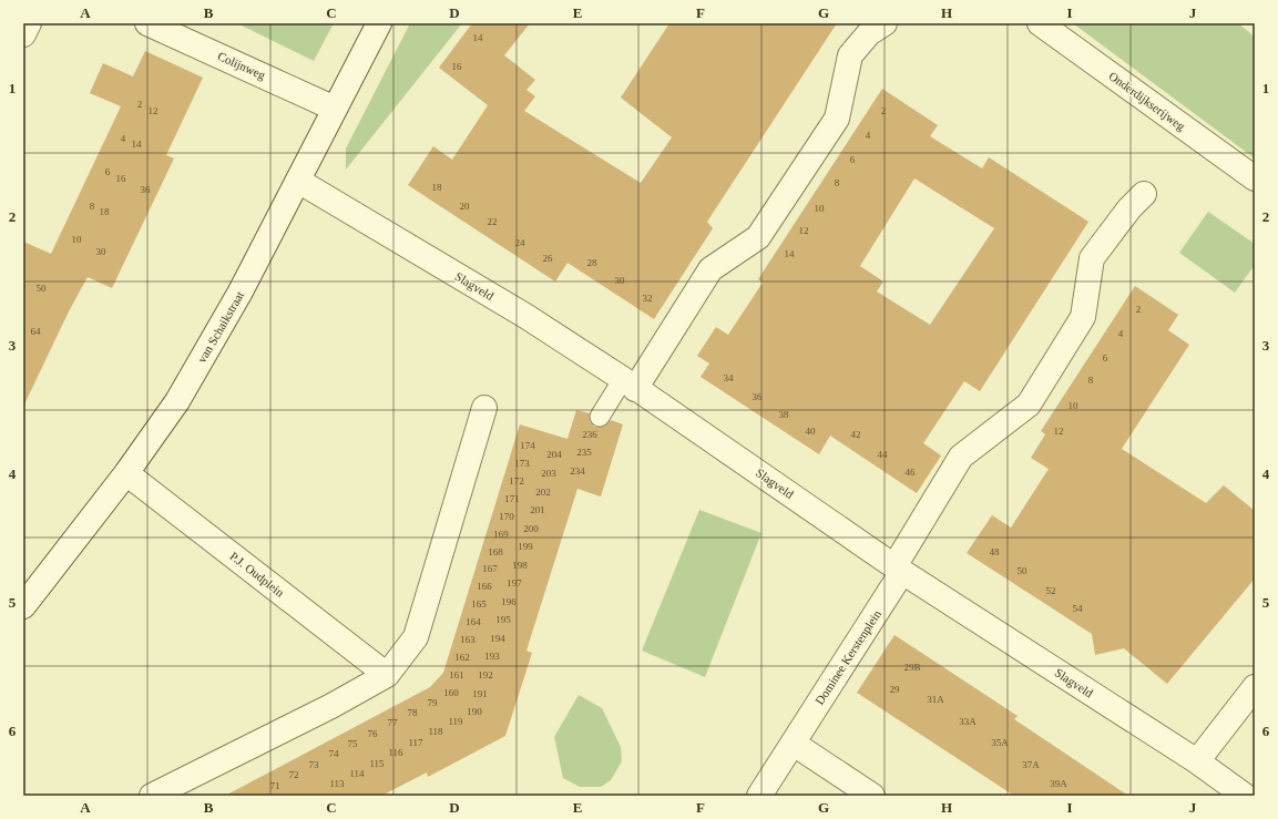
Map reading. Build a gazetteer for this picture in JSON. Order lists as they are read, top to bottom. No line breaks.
{"streets":{"street":["Colijnweg","Onderdijkserijweg","Slagveld","van Schaikstraat","P.J. Oudplein","Dominee Kerstenplein"]},"crossings":[["Colijnweg","van Schaikstraat"],["Slagveld","van Schaikstraat"],["Slagveld","Dominee Kerstenplein"],["van Schaikstraat","P.J. Oudplein"]],"house_numbers":["14","16","2","12","2","4","4","14","6","6","16","8","18","36","8","20","10","18","22","12","10","24","30","14","26","28","30","50","32","2","64","4","6","34","8","36","10","38","40","12","236","42","174","235","204","44","173","234","46","203","172","202","171","201","170","200","169","199","168","48","198","167","50","197","166","52","196","165","54","195","164","194","163","193","162","29B","161","192","29","160","191","31A","79","190","78","119","33A","77","118","76","117","35A","75","116","74","115","73","37A","114","72","113","39A","71"],"grid":{"columns":["A","B","C","D","E","F","G","H","I","J"],"rows":["1","2","3","4","5","6"]}}
